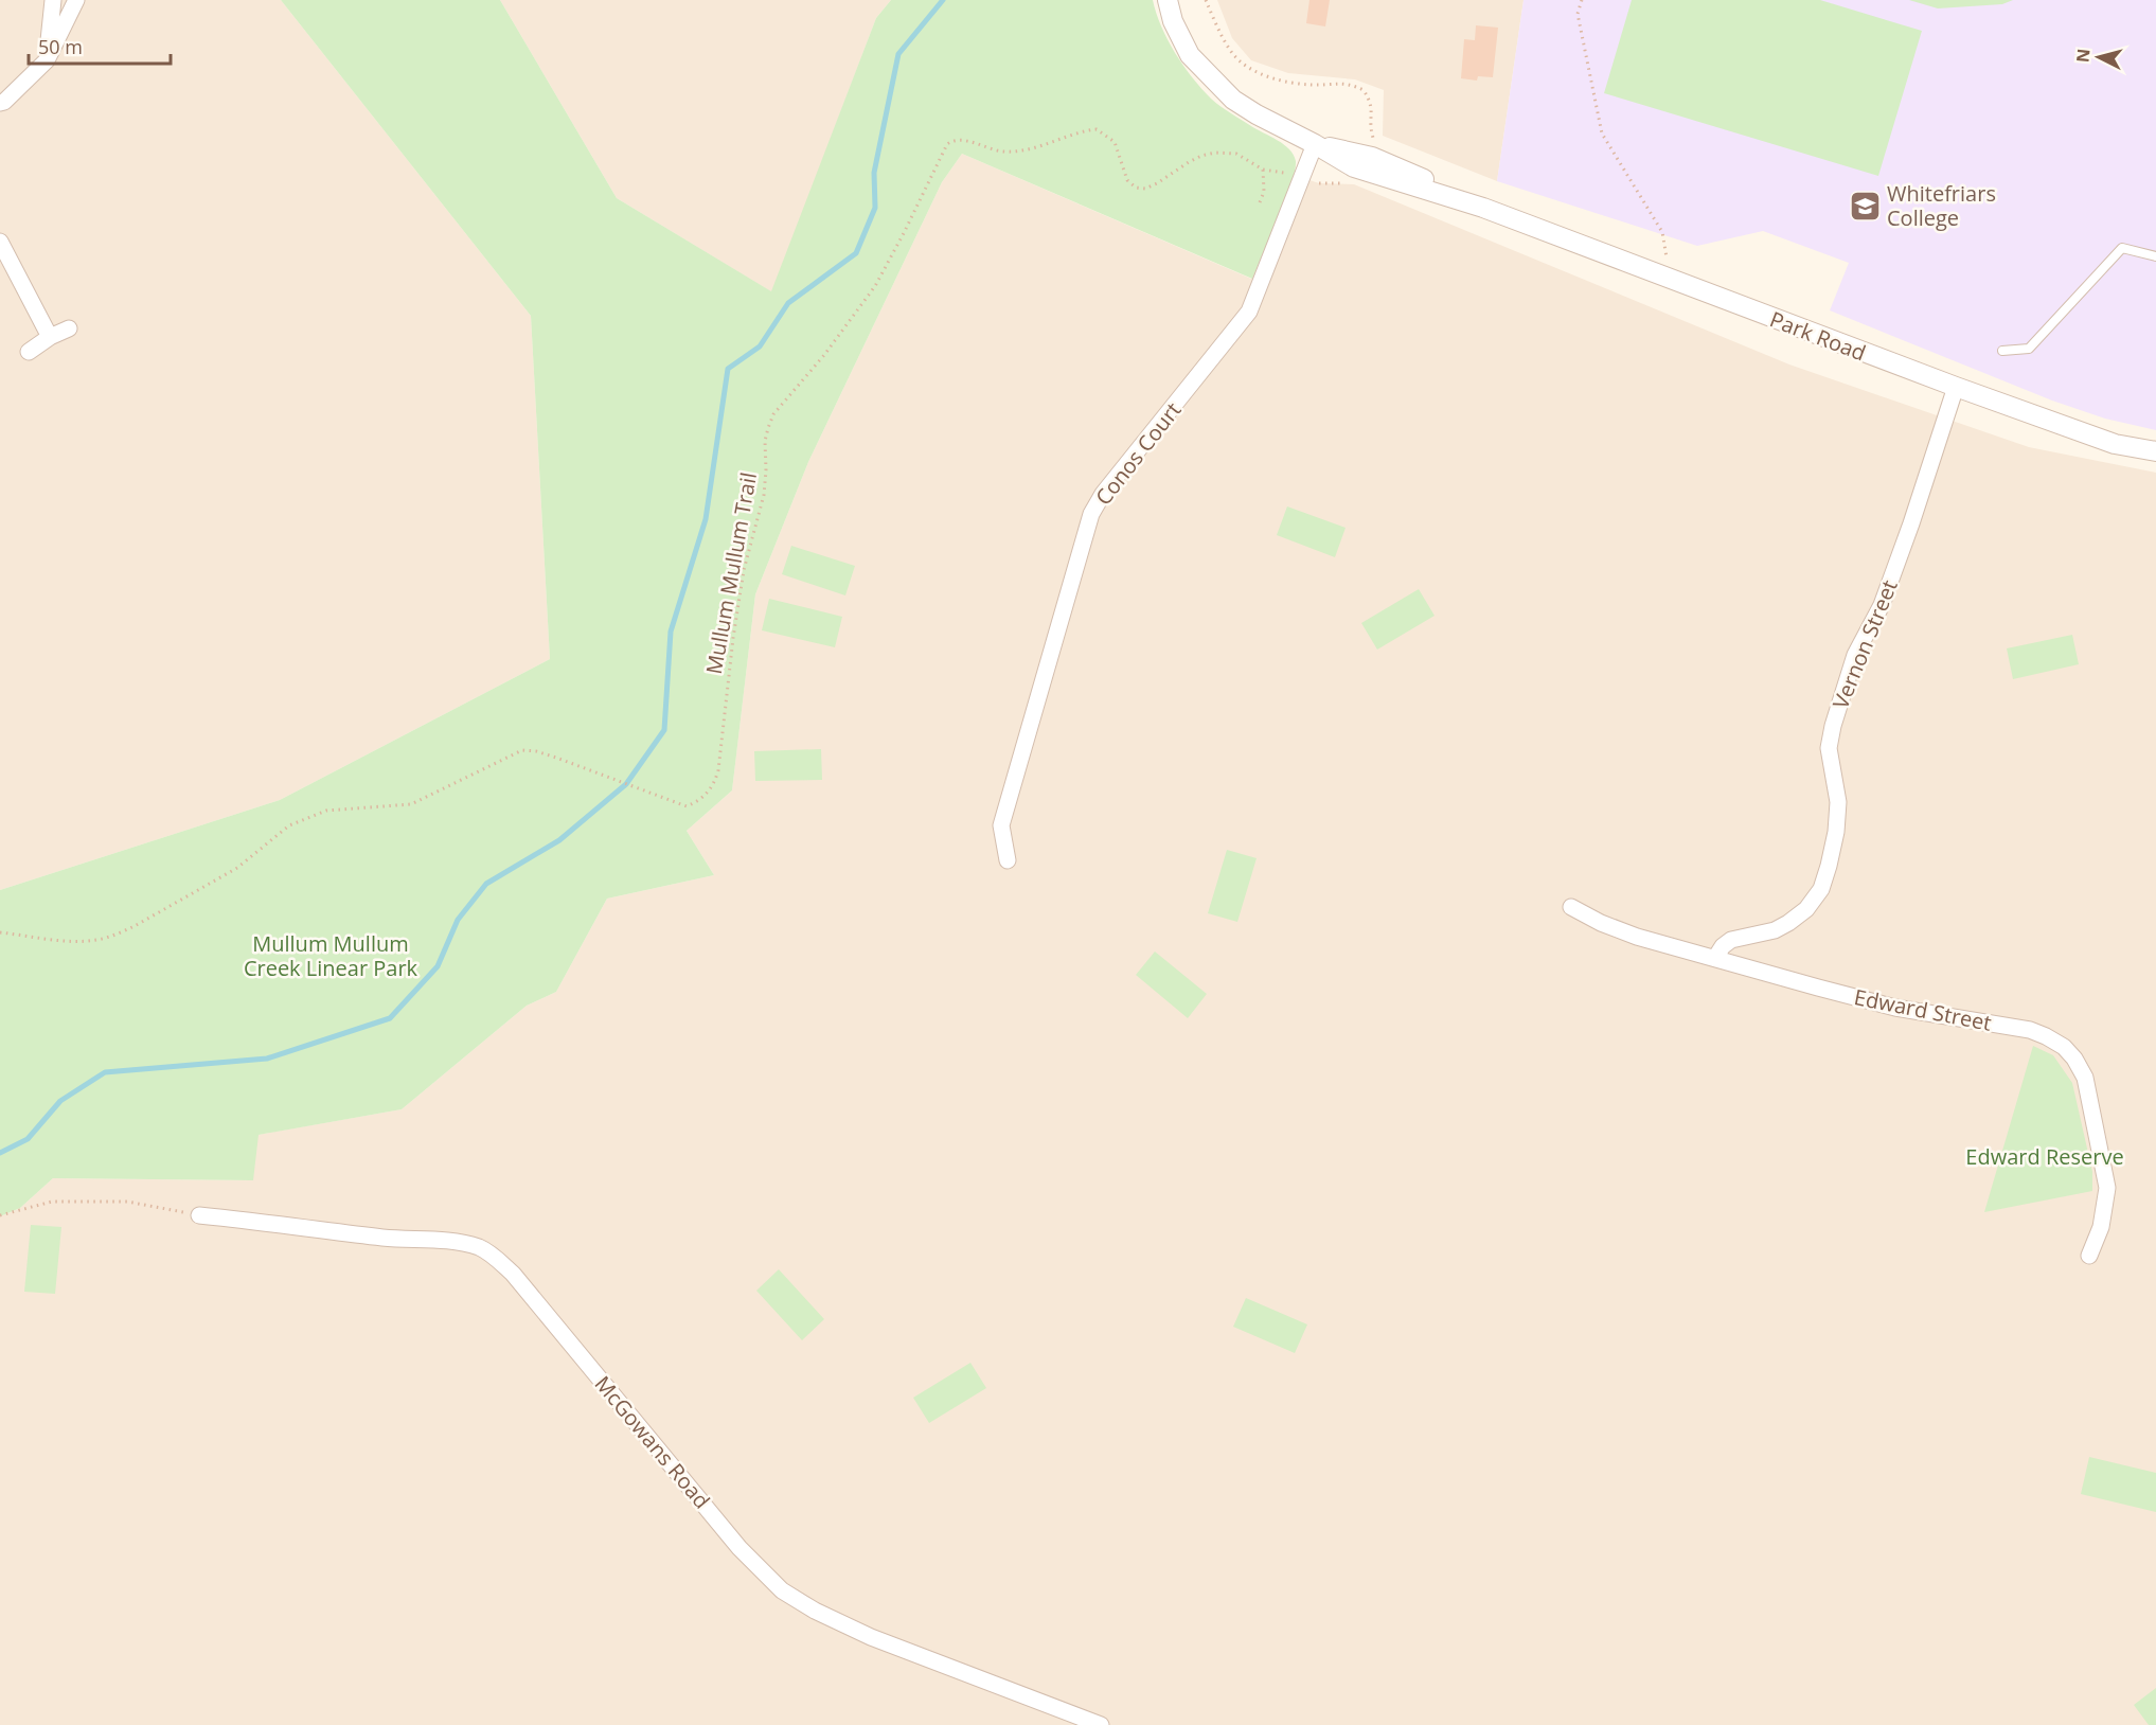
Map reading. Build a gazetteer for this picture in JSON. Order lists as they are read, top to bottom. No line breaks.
{"streets":{"street":["Park Road","Conos Court","Vernon Street","Edward Street","McGowans Road"],"path":["Mullum Mullum Trail"]},"crossings":[["Park Road","Conos Court"],["Park Road","Vernon Street"],["Conos Court","Mullum Mullum Trail"],["Vernon Street","Edward Street"]],"parks":["Mullum Mullum Creek Linear Park","Edward Reserve"],"places":{"school or university":["Whitefriars College"]},"scale_bar":"50 m","north":"left"}
